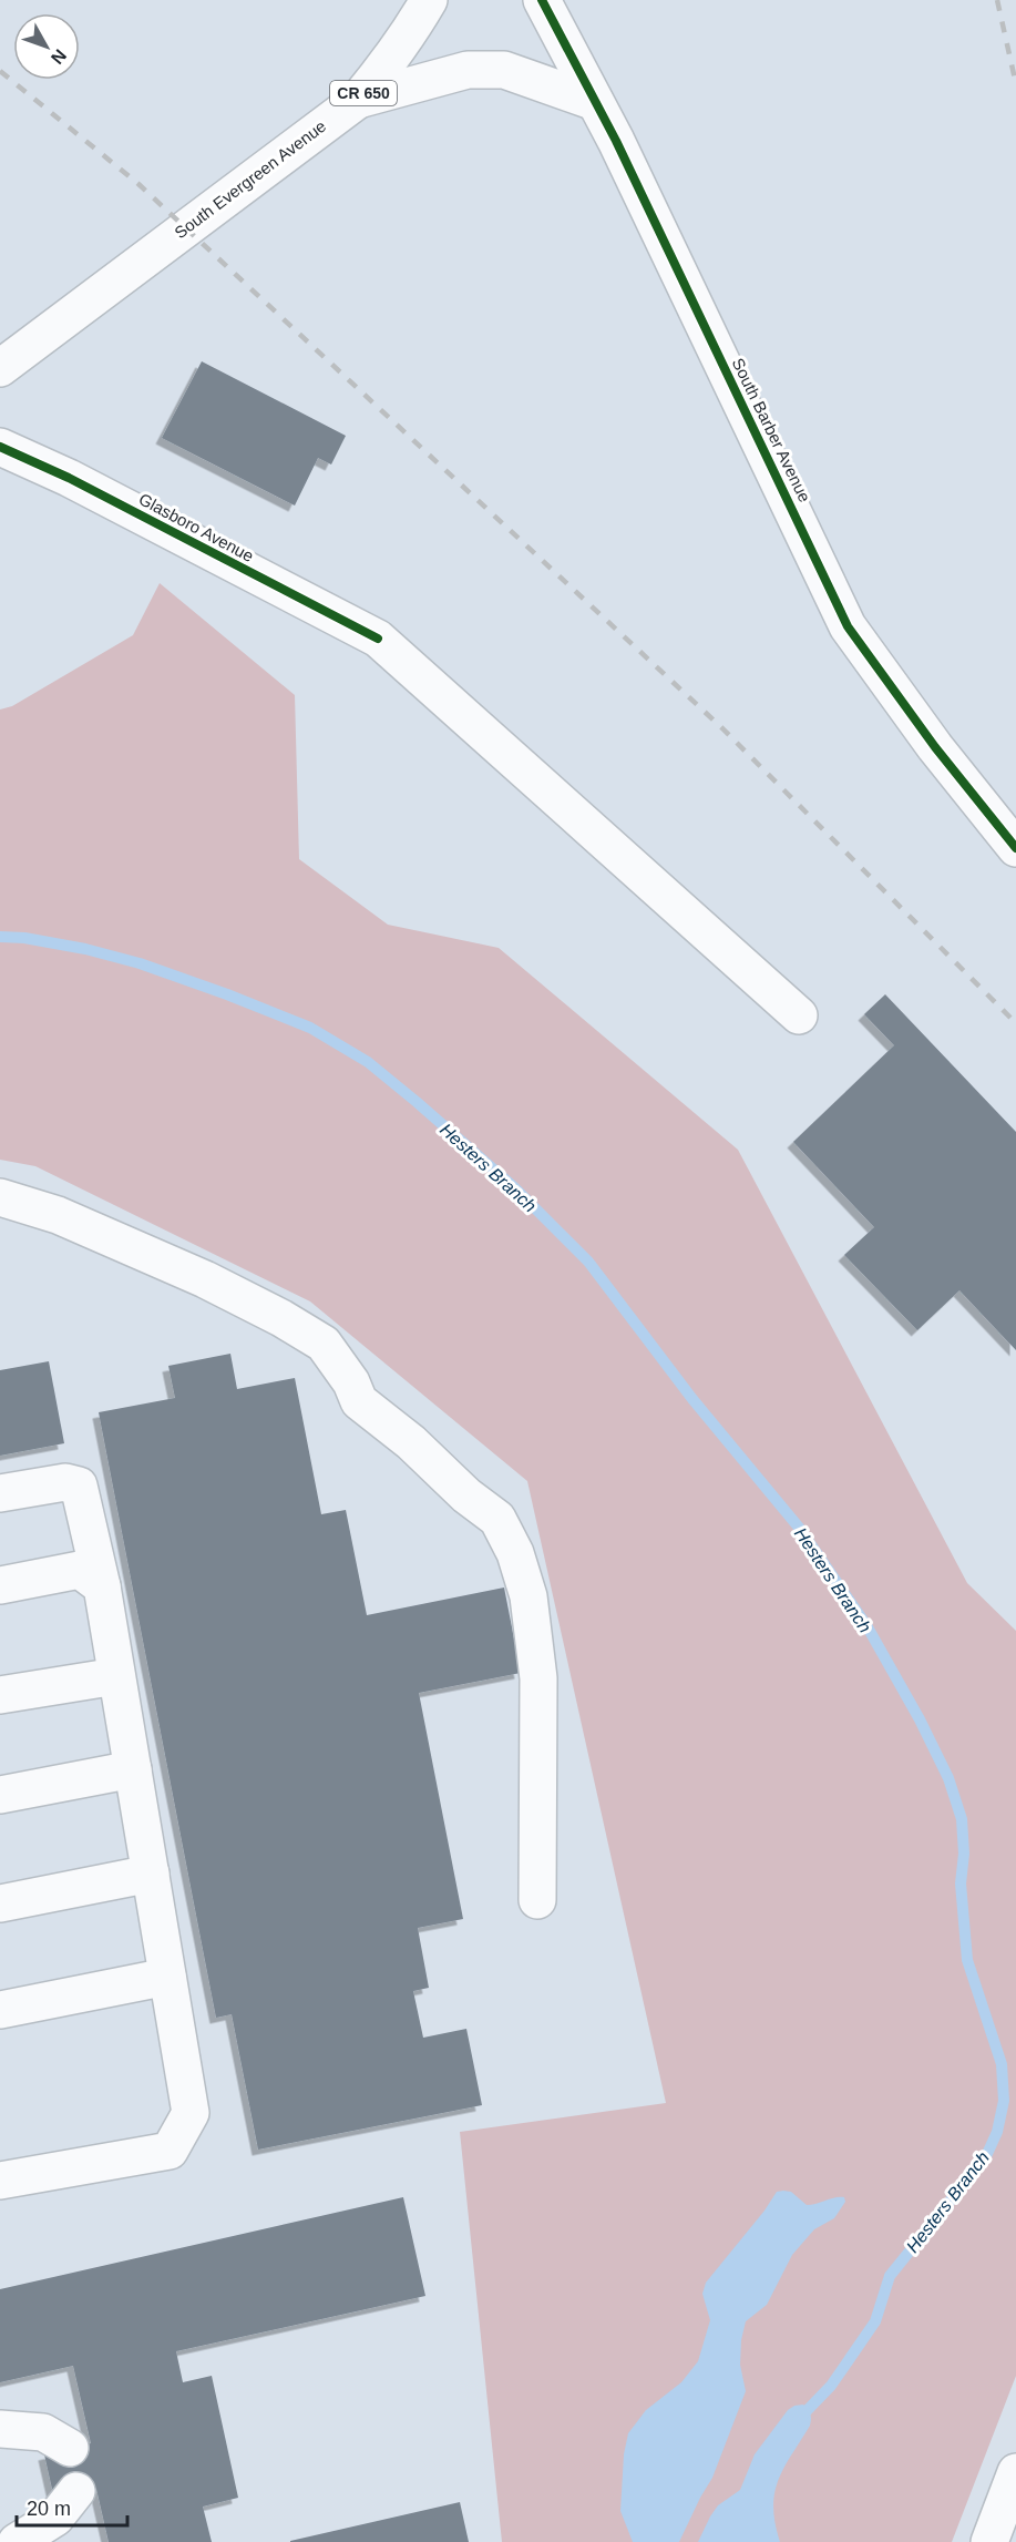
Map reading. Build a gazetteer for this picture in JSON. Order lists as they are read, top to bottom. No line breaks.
{"streets":{"street":["CR 650","South Evergreen Avenue","South Barber Avenue","Glasboro Avenue"]},"water":["Hesters Branch"],"scale_bar":"20 m","north":"bottom right"}
